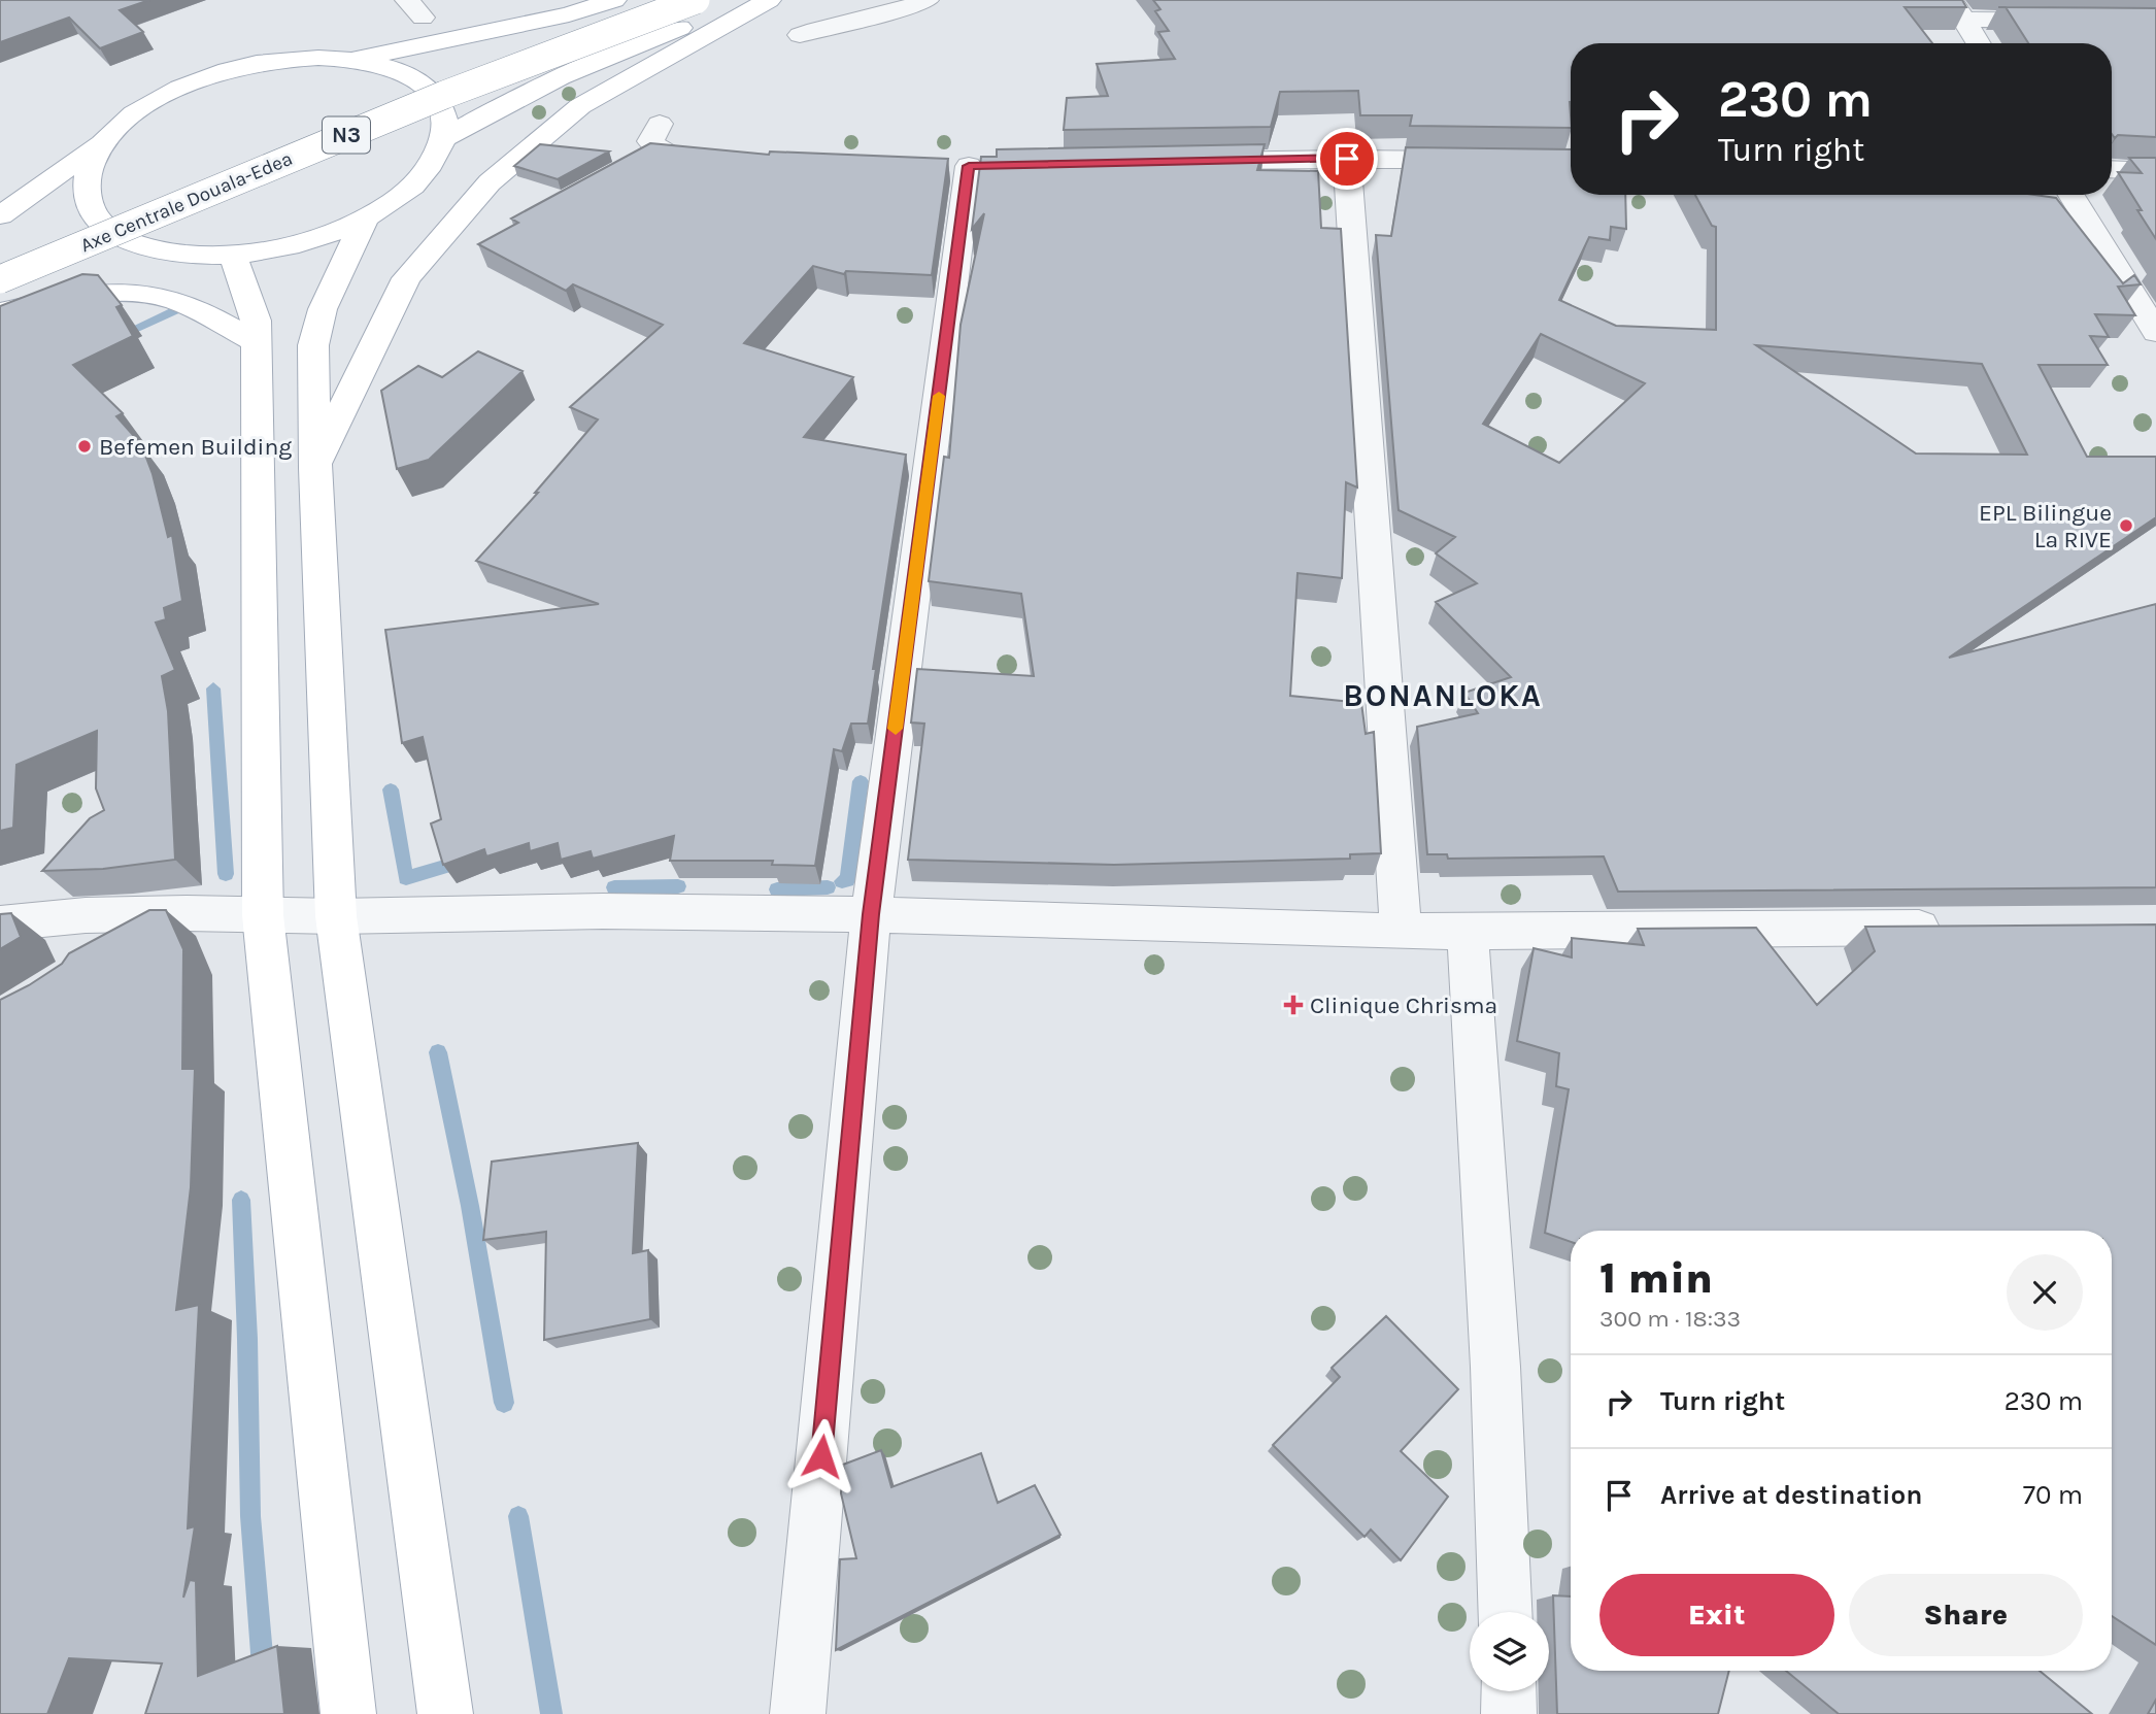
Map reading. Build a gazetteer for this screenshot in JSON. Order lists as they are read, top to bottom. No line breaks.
{"streets":{"main road":["N3","Axe Centrale Douala-Edea"]},"districts":["BONANLOKA"],"places":{"other":["Befemen Building","EPL Bilingue La RIVE"],"health":["Clinique Chrisma"]},"page":{"turn":["230 m","Turn right"],"heading":["1 min","300 m · 18:33"],"list":[{"name":"Turn right","value":"230 m"},{"name":"Arrive at destination","value":"70 m"}],"buttons":["Exit","Share"]}}
